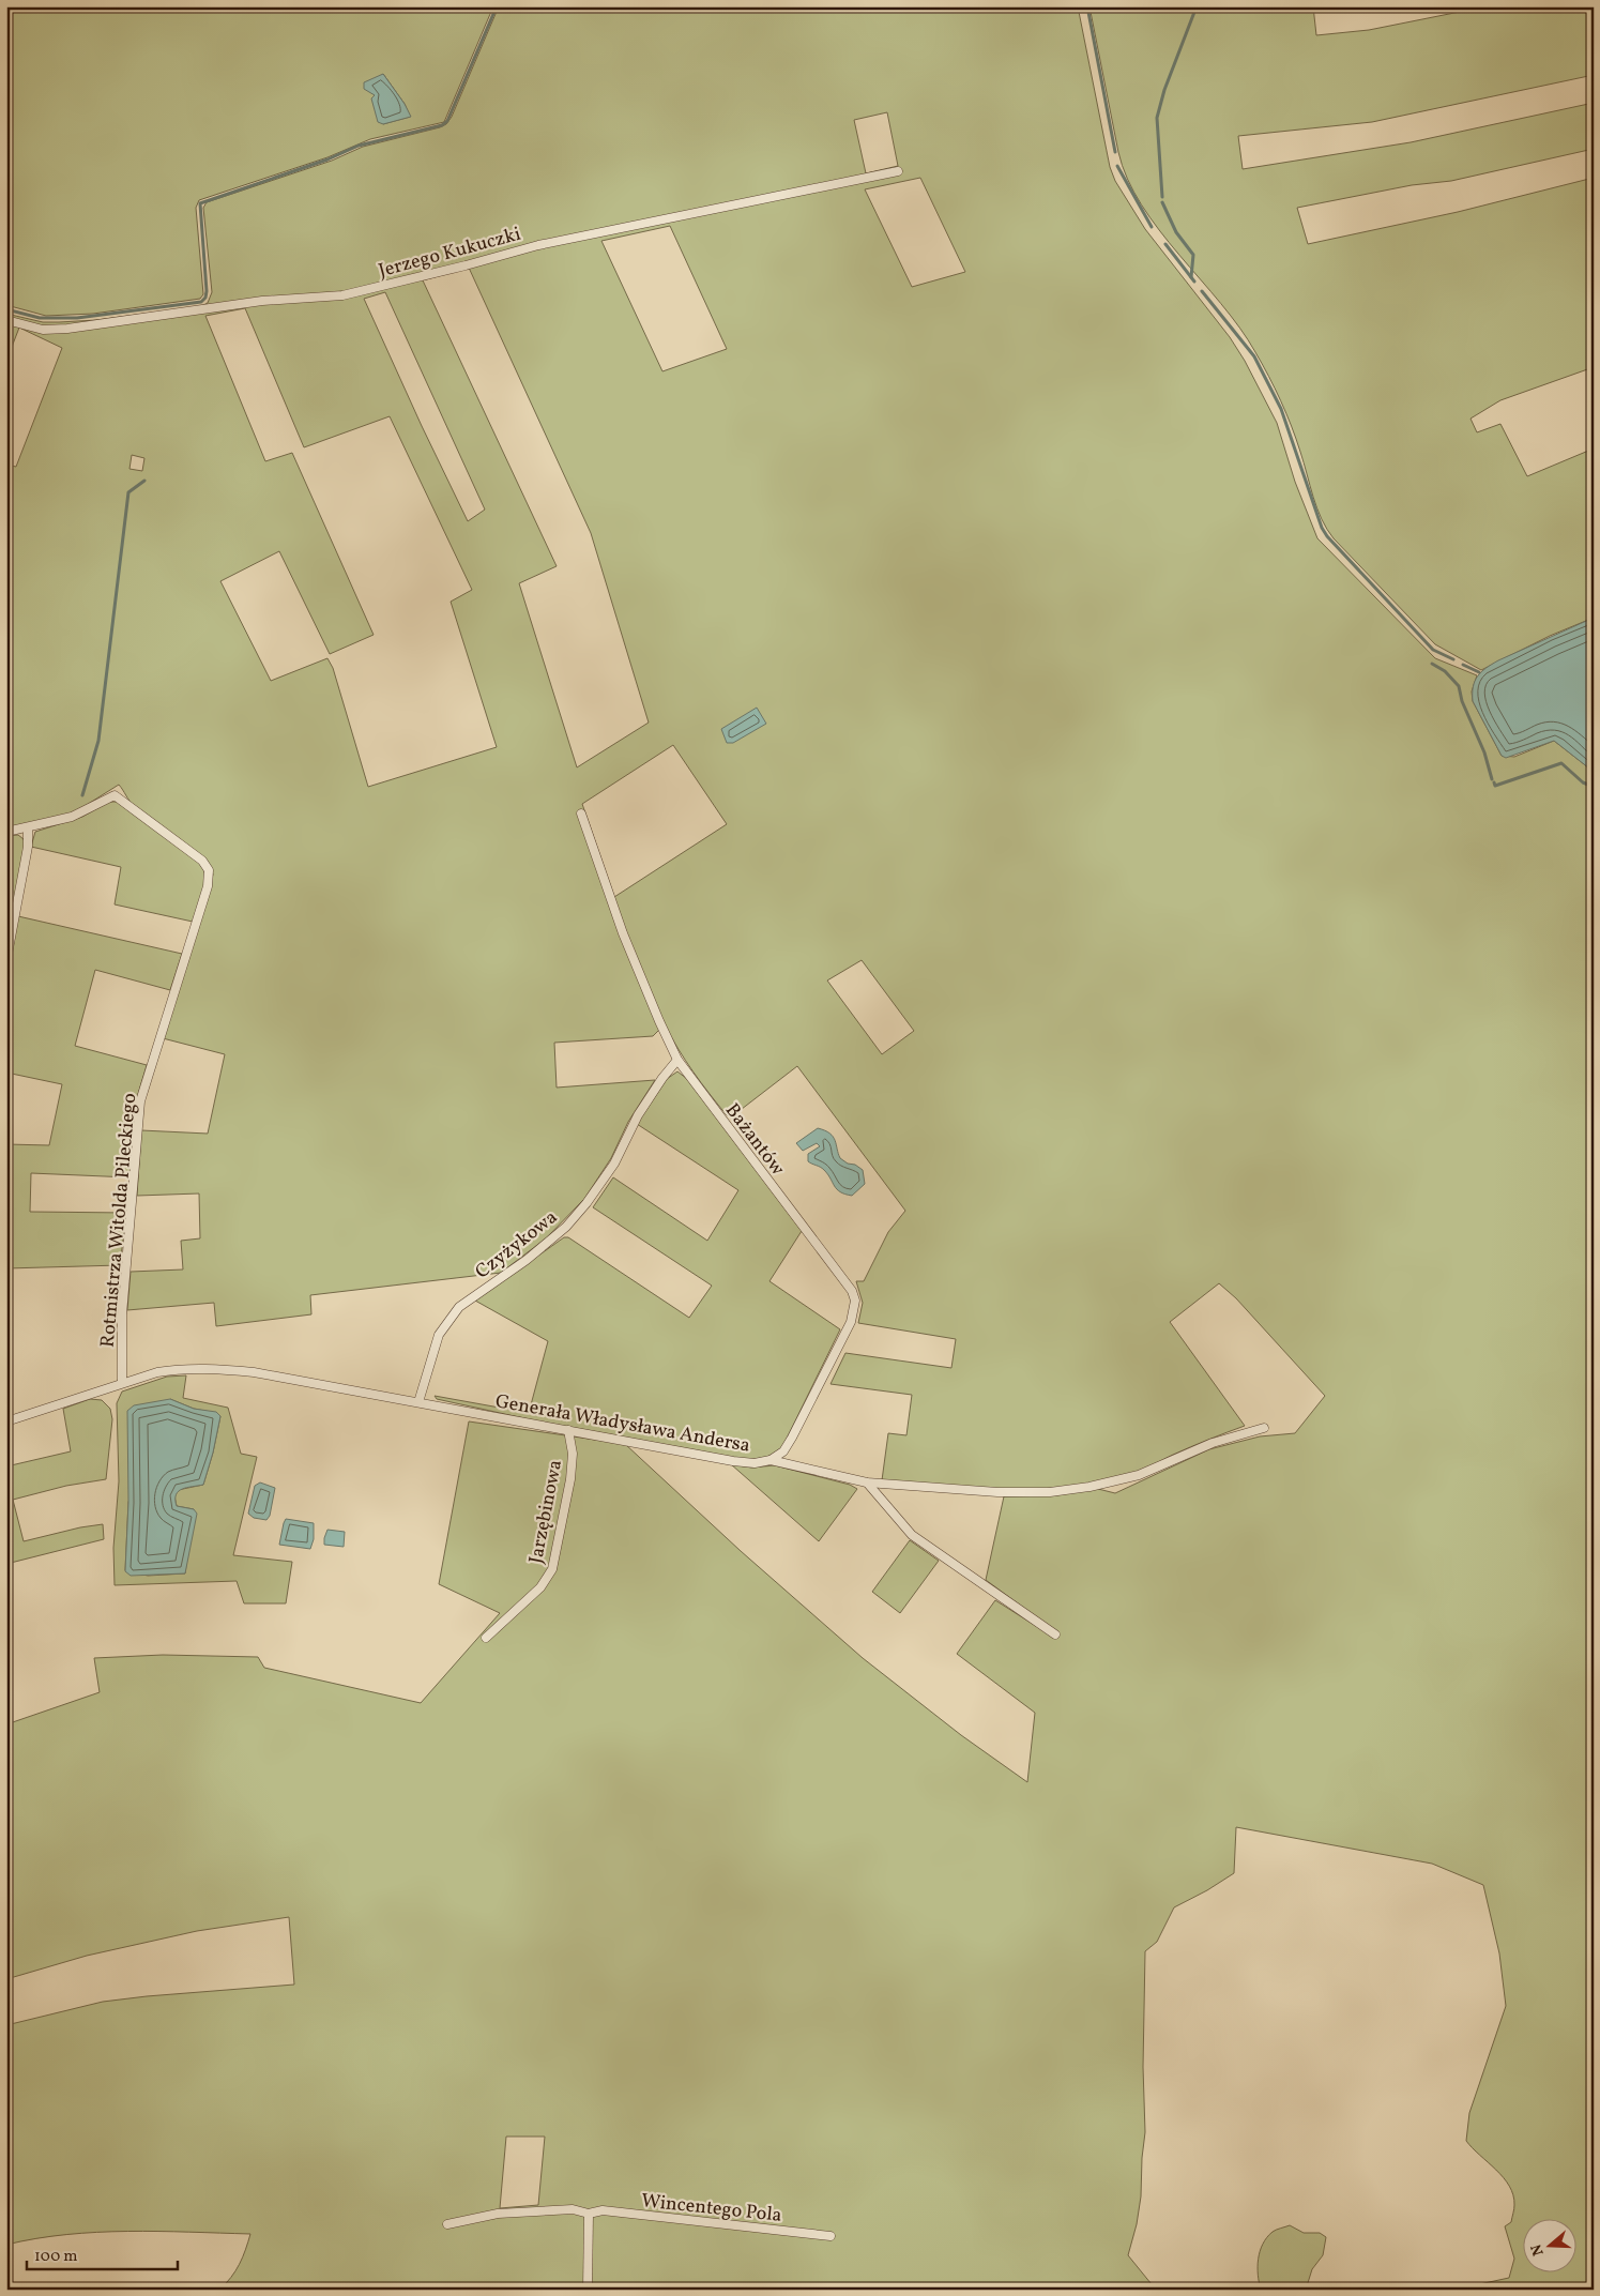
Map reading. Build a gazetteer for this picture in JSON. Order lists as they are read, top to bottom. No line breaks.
{"streets":{"street":["Jerzego Kukuczki","Bażantów","Rotmistrza Witolda Pileckiego","Czyżykowa","Generała Władysława Andersa","Jarzębinowa","Wincentego Pola"]},"crossings":[["Bażantów","Czyżykowa"],["Bażantów","Generała Władysława Andersa"],["Rotmistrza Witolda Pileckiego","Generała Władysława Andersa"],["Czyżykowa","Generała Władysława Andersa"],["Generała Władysława Andersa","Jarzębinowa"]],"scale_bar":"100 m","north":"left"}
